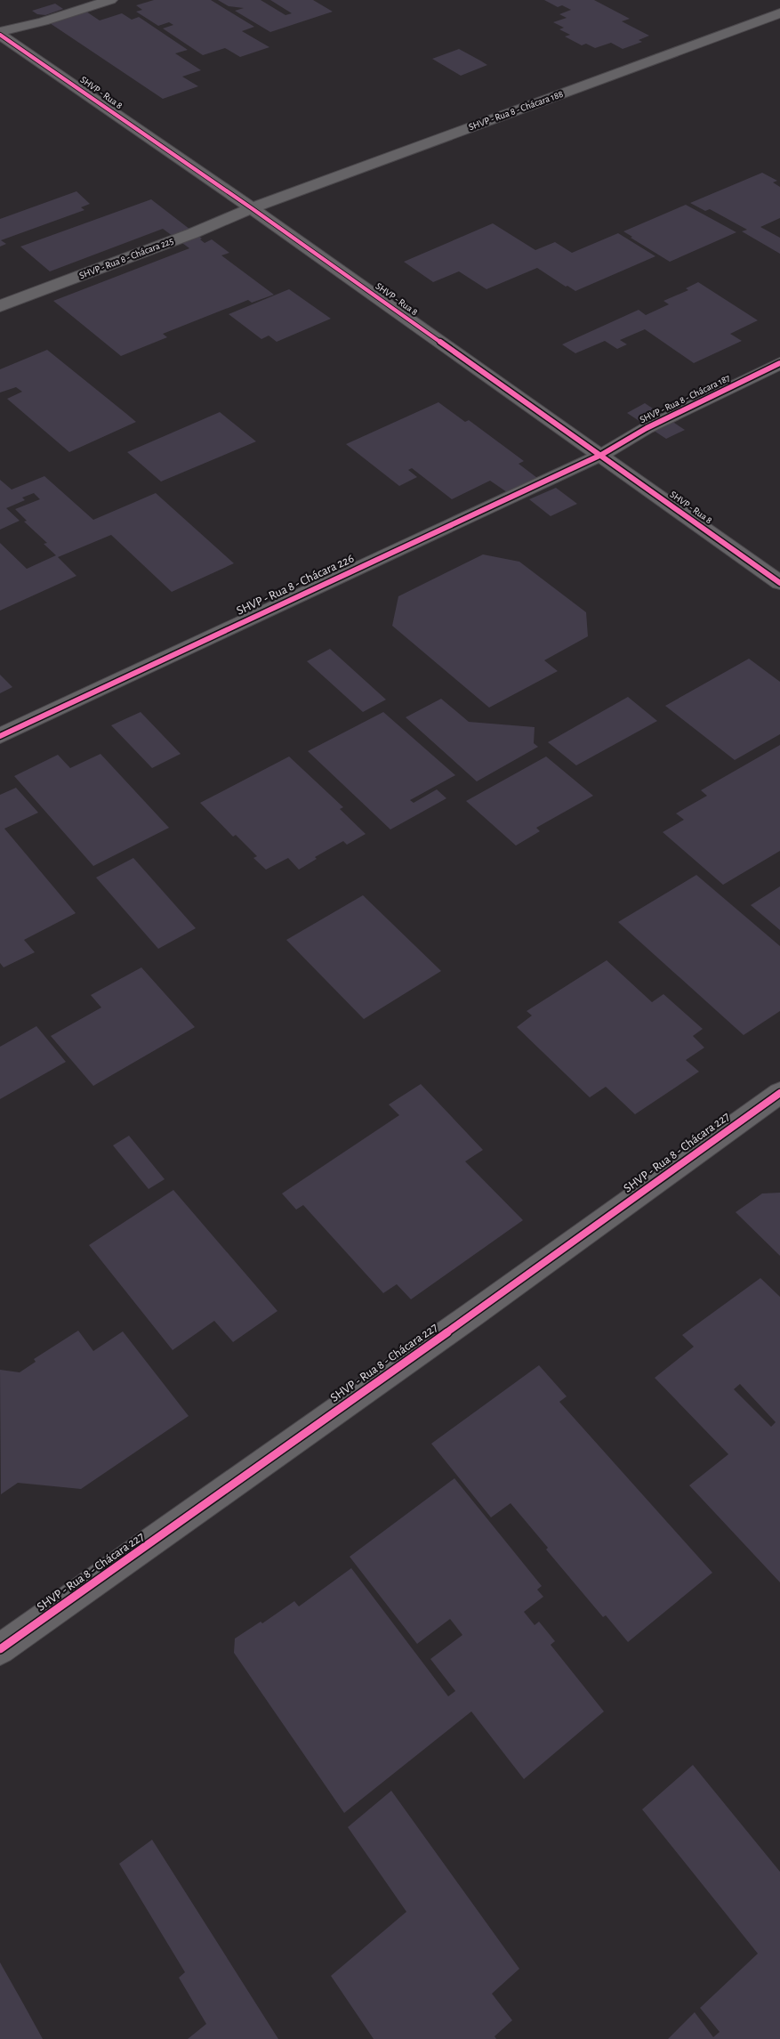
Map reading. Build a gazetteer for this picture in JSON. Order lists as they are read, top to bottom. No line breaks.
{"streets":{"street":["SHVP - Rua 8","SHVP - Rua 8 - Chácara 188","SHVP - Rua 8 - Chácara 225","SHVP - Rua 8 - Chácara 187","SHVP - Rua 8 - Chácara 226","SHVP - Rua 8 - Chácara 227"]},"crossings":[["SHVP - Rua 8","SHVP - Rua 8 - Chácara 188"],["SHVP - Rua 8","SHVP - Rua 8 - Chácara 225"],["SHVP - Rua 8","SHVP - Rua 8 - Chácara 187"],["SHVP - Rua 8","SHVP - Rua 8 - Chácara 226"],["SHVP - Rua 8 - Chácara 188","SHVP - Rua 8 - Chácara 225"],["SHVP - Rua 8 - Chácara 187","SHVP - Rua 8 - Chácara 226"]]}
